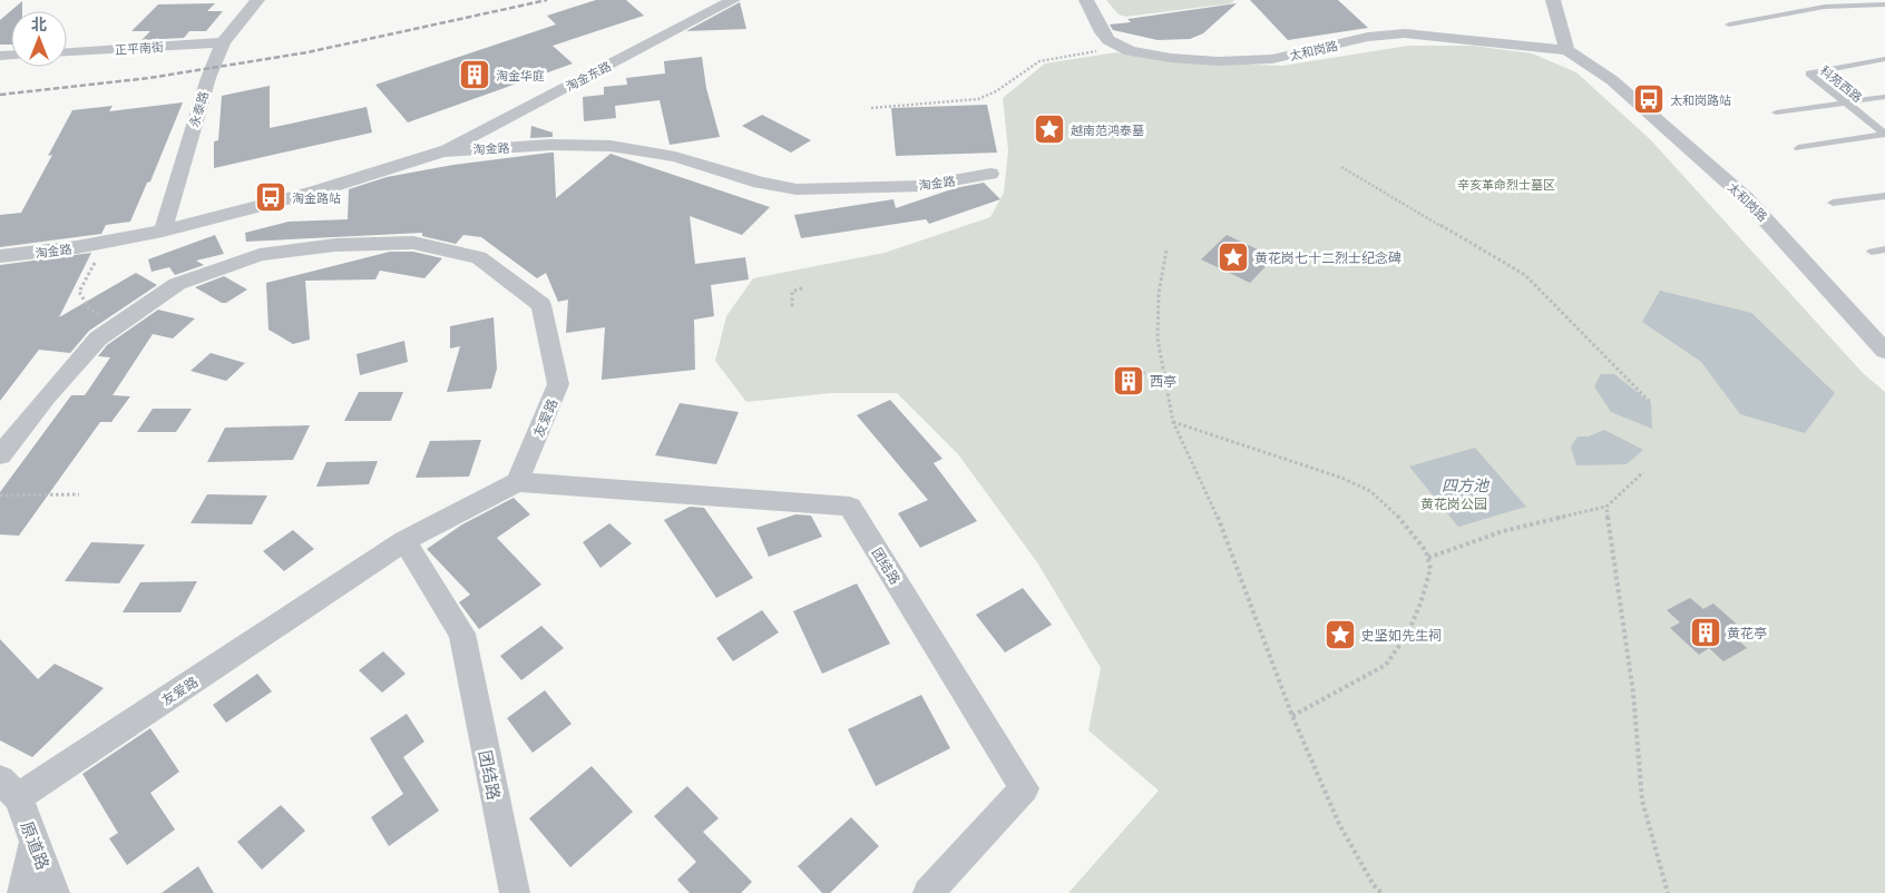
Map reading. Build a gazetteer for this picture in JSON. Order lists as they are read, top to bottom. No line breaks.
{"streets":{"street":["正平南街","太和岗路","淘金东路","永泰路","淘金路","友爱路","团结路","原道路"],"lane":["科苑西路"]},"crossings":[["正平南街","永泰路"],["淘金东路","淘金路"],["永泰路","淘金路"],["友爱路","团结路"],["友爱路","原道路"]],"water":["四方池"],"parks":["辛亥革命烈士墓区","黄花岗公园"],"places":{"building":["淘金华庭","西亭","黄花亭"],"bus stop":["太和岗路站","淘金路站"],"place":["越南范鸿泰墓","黄花岗七十二烈士纪念碑","史坚如先生祠"]},"north":"top"}
